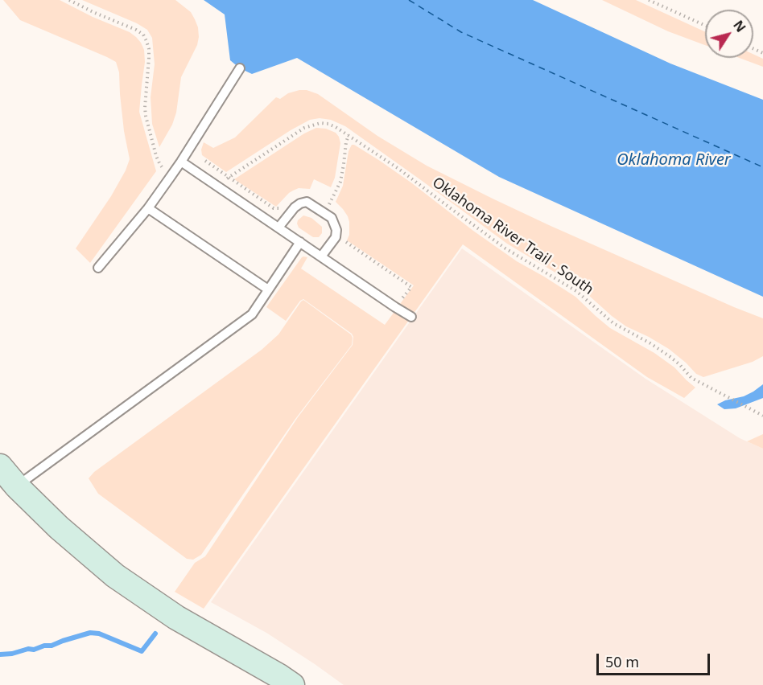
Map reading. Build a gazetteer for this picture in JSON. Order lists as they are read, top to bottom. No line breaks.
{"streets":{"path":["Oklahoma River Trail - South"]},"water":["Oklahoma River"],"scale_bar":"50 m","north":"top right"}
